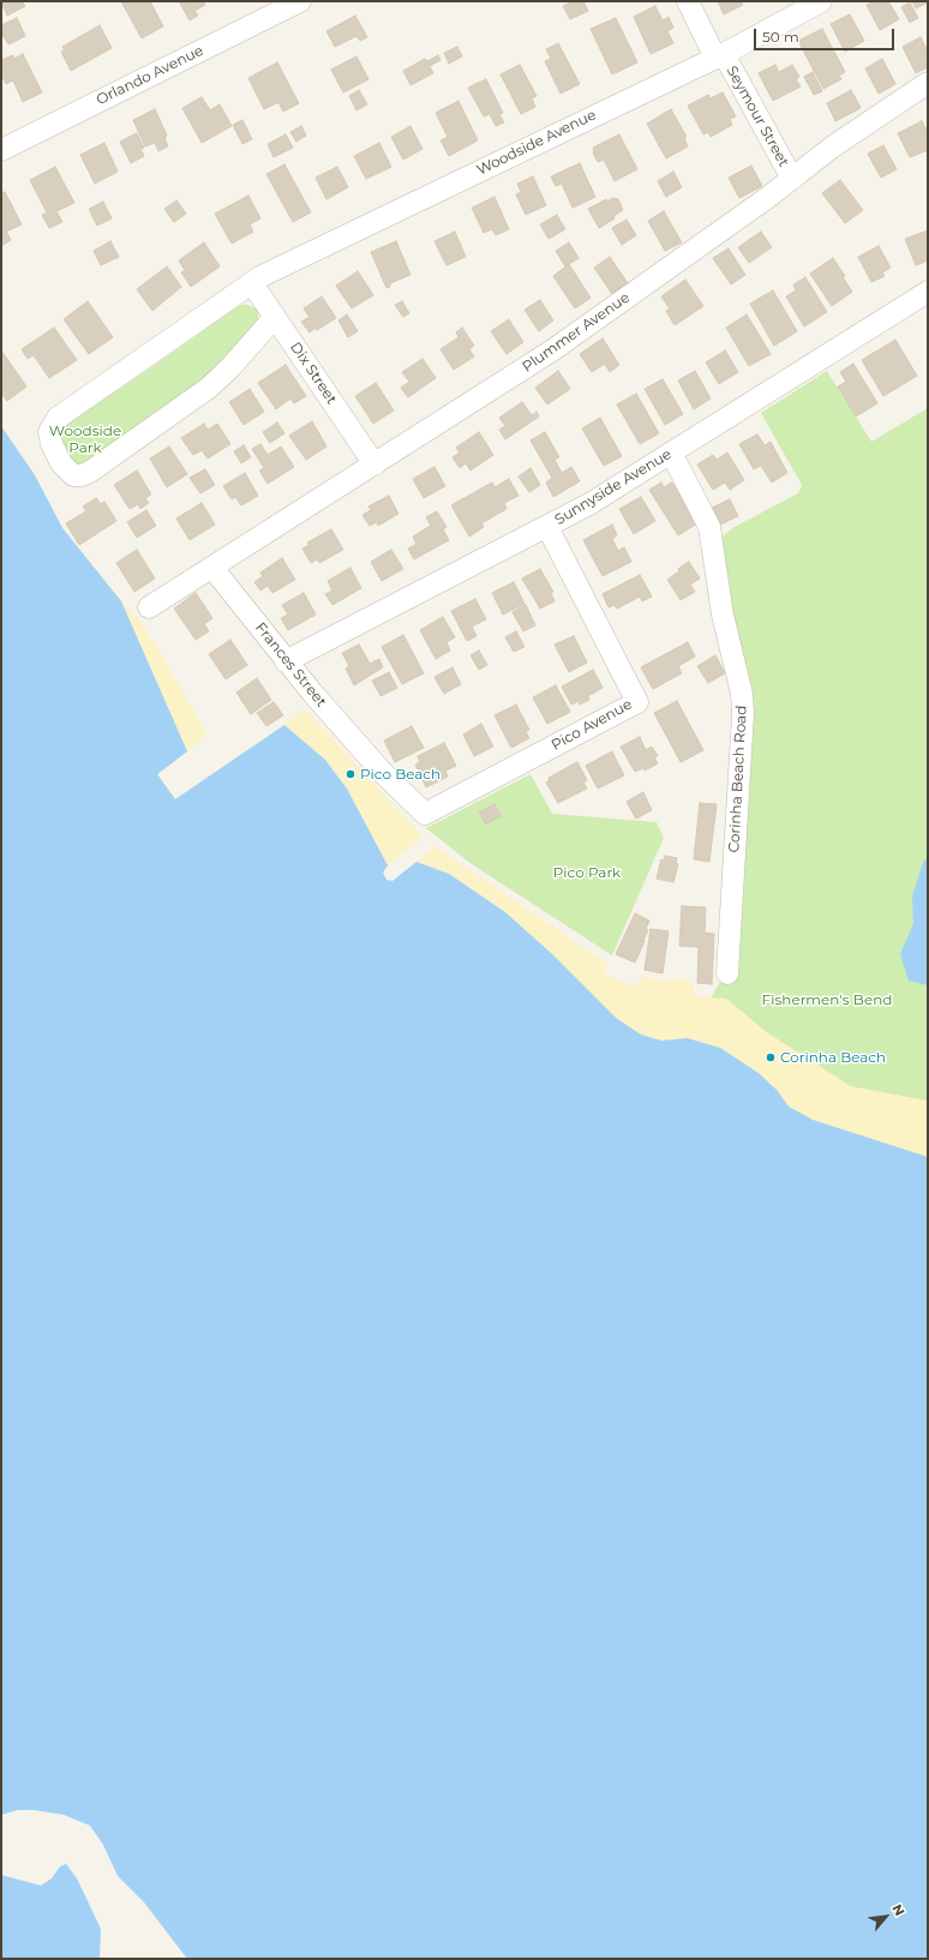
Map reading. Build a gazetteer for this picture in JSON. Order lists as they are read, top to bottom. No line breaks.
{"streets":{"street":["Orlando Avenue","Seymour Street","Woodside Avenue","Plummer Avenue","Dix Street","Sunnyside Avenue","Frances Street","Pico Avenue","Corinha Beach Road"]},"crossings":[["Seymour Street","Woodside Avenue"],["Seymour Street","Plummer Avenue"],["Woodside Avenue","Dix Street"],["Plummer Avenue","Dix Street"],["Plummer Avenue","Frances Street"],["Sunnyside Avenue","Frances Street"],["Sunnyside Avenue","Pico Avenue"],["Sunnyside Avenue","Corinha Beach Road"],["Frances Street","Pico Avenue"]],"parks":["Woodside Park","Pico Park","Fishermen's Bend"],"places":["Pico Beach","Corinha Beach"],"scale_bar":"50 m","north":"top right"}
